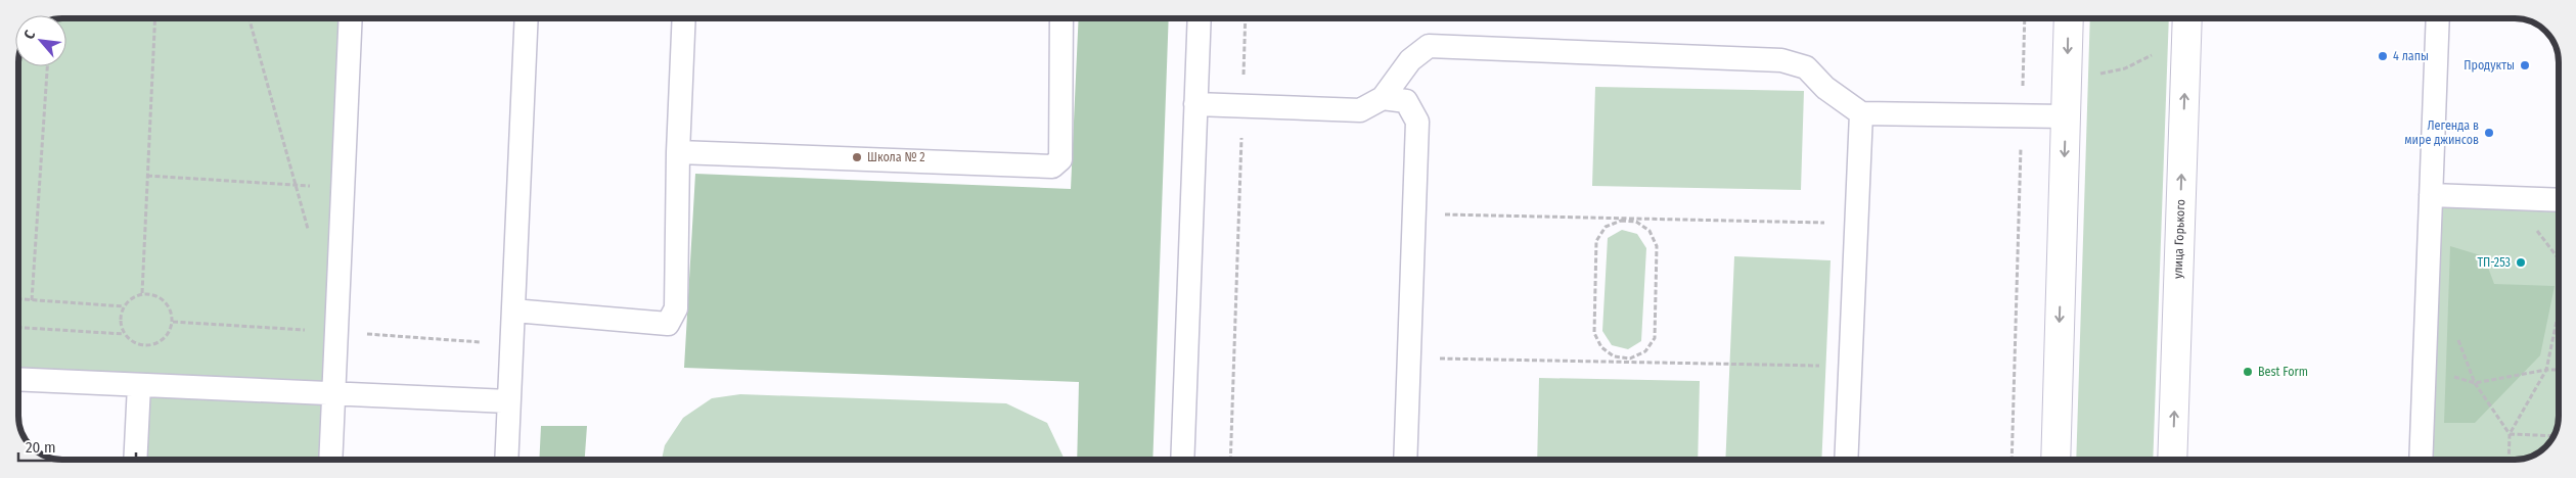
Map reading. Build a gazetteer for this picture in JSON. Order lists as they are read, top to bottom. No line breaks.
{"streets":{"street":["улица Горького"]},"places":["4 лапы","Продукты","Легенда в мире джинсов","Школа № 2","ТП-253","Best Form"],"scale_bar":"20 m","north":"top left"}
